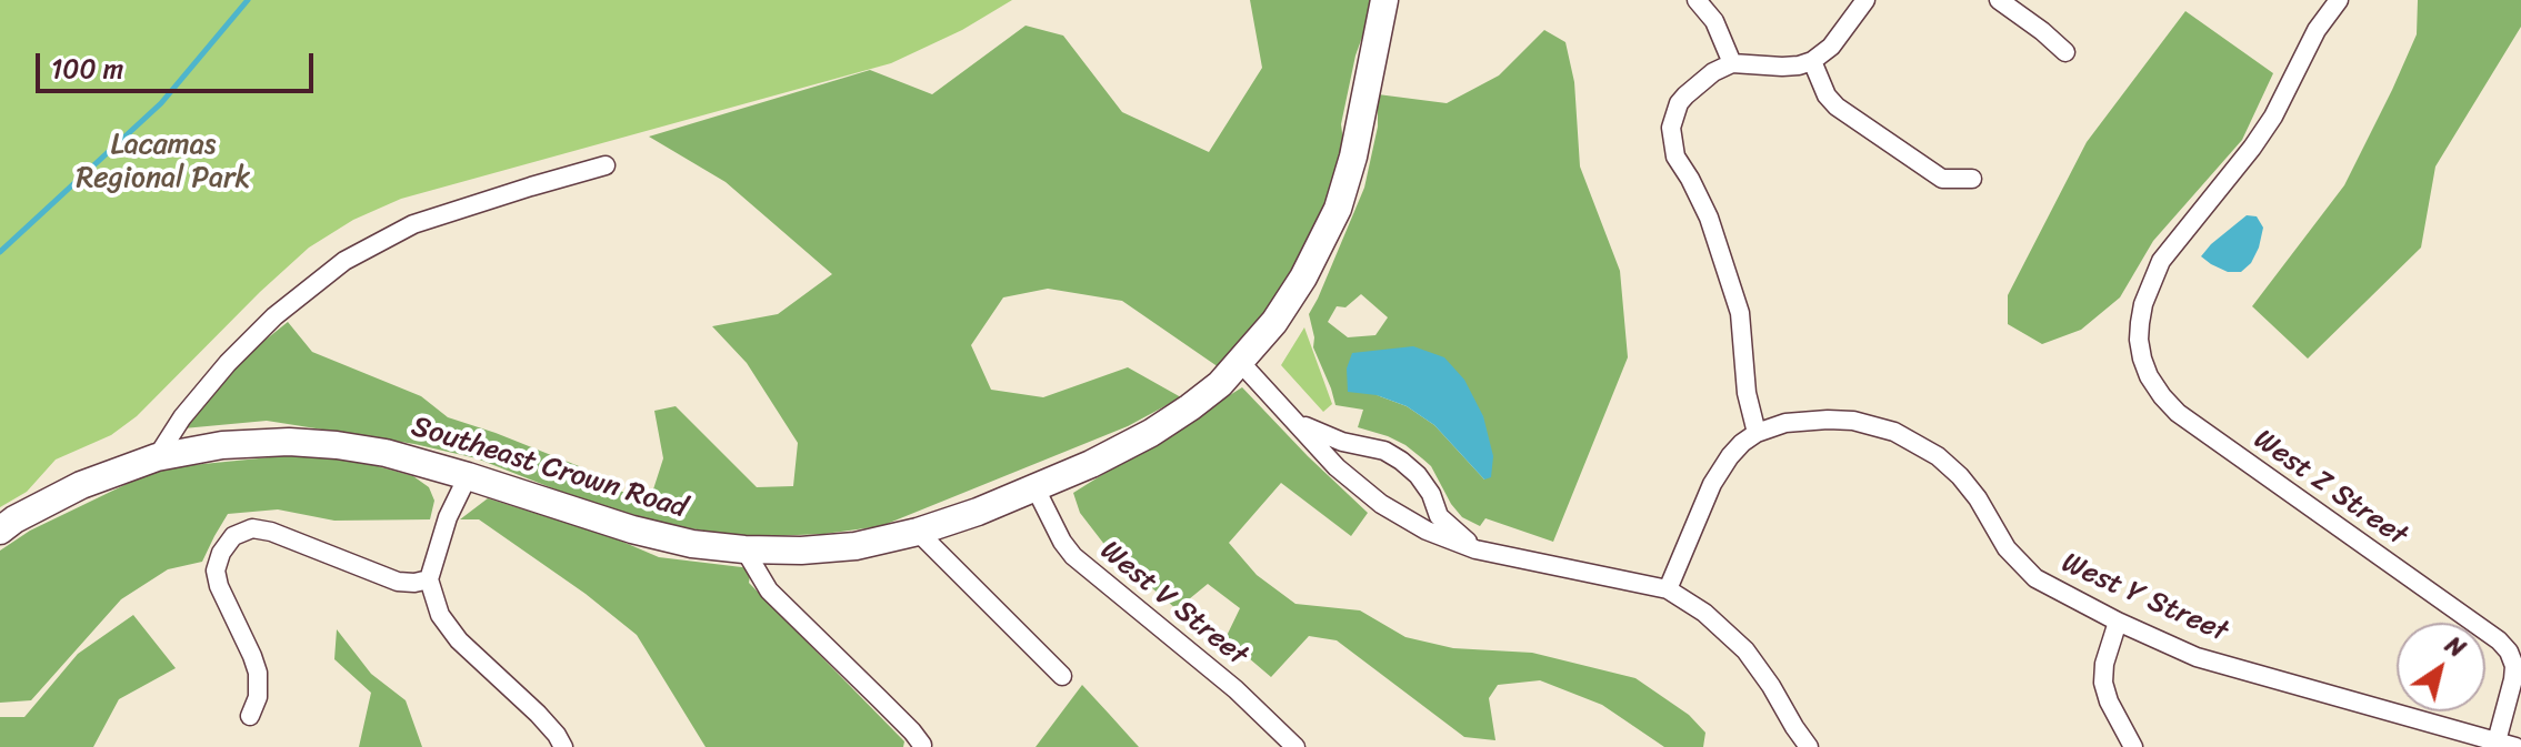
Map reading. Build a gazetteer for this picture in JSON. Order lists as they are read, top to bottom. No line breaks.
{"streets":{"street":["Southeast Crown Road","West Z Street","West Y Street","West V Street"]},"crossings":[["Southeast Crown Road","West V Street"],["West Z Street","West Y Street"]],"parks":["Lacamas Regional Park"],"scale_bar":"100 m","north":"top right"}
